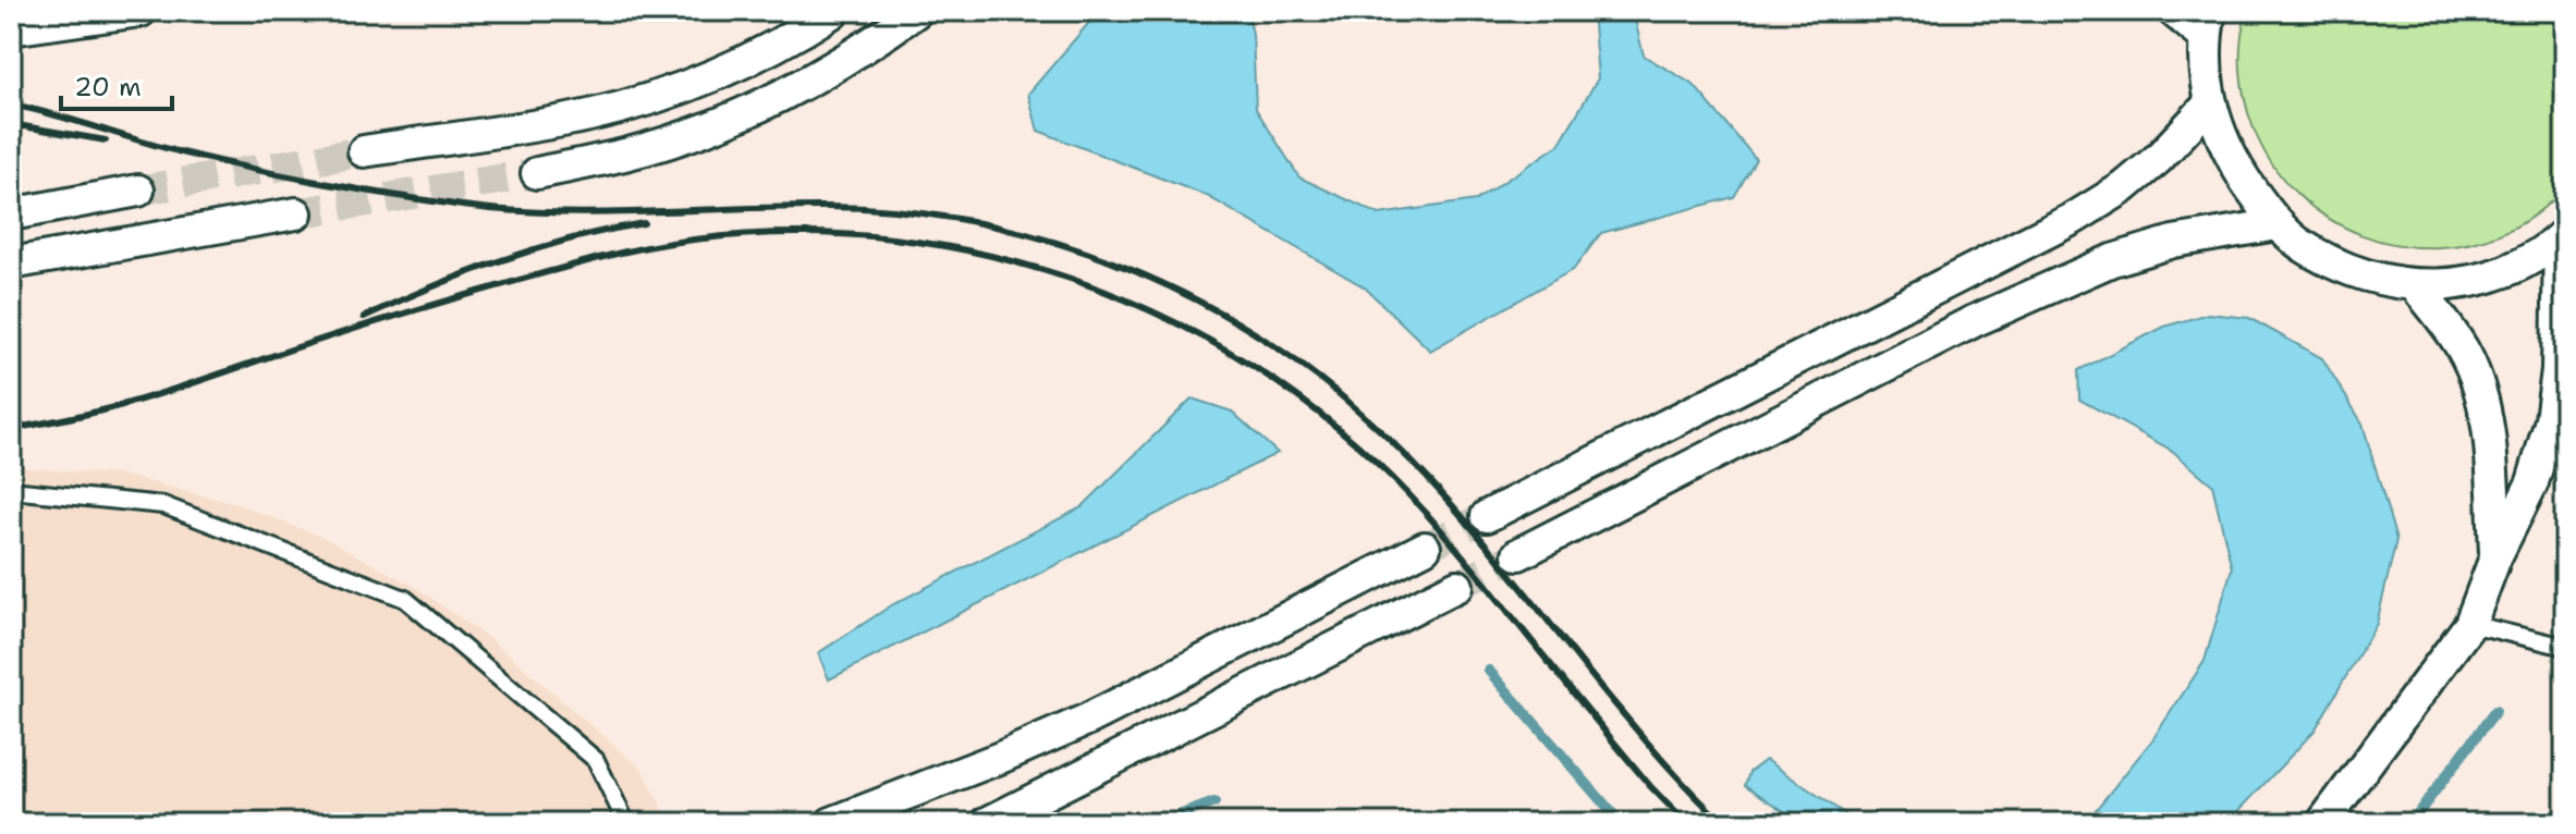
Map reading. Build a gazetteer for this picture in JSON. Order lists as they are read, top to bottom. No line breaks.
{"scale_bar":"20 m"}
